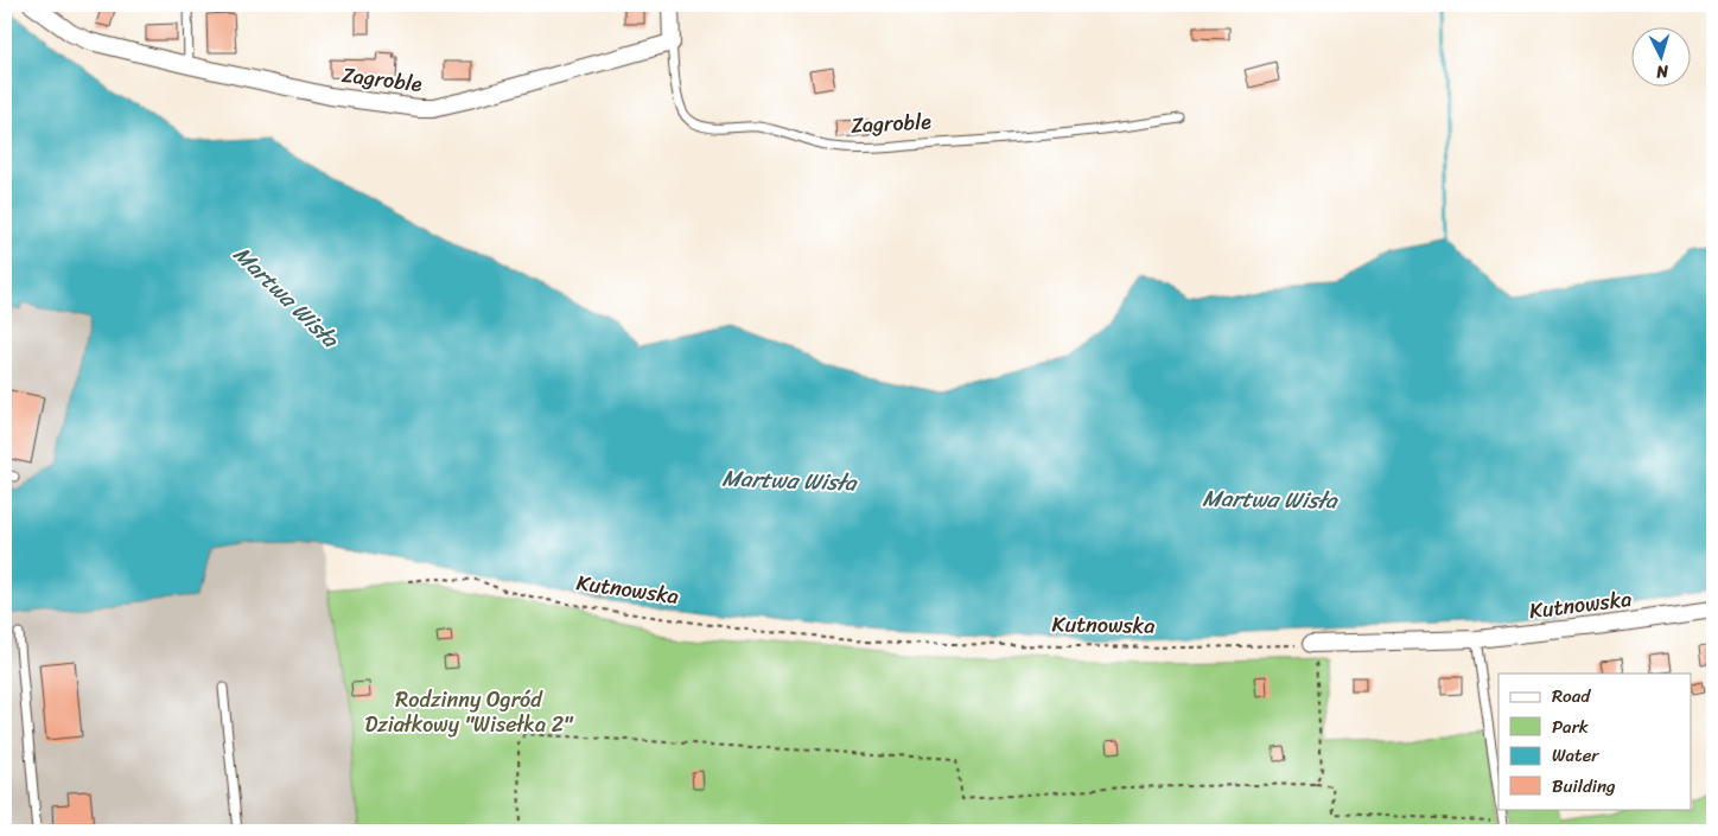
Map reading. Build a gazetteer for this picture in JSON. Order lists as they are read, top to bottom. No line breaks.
{"streets":{"street":["Zagroble","Kutnowska"]},"water":["Martwa Wisła"],"parks":["Rodzinny Ogród Działkowy \"Wisełka 2\""],"legend":["Road","Park","Water","Building"],"north":"bottom"}
